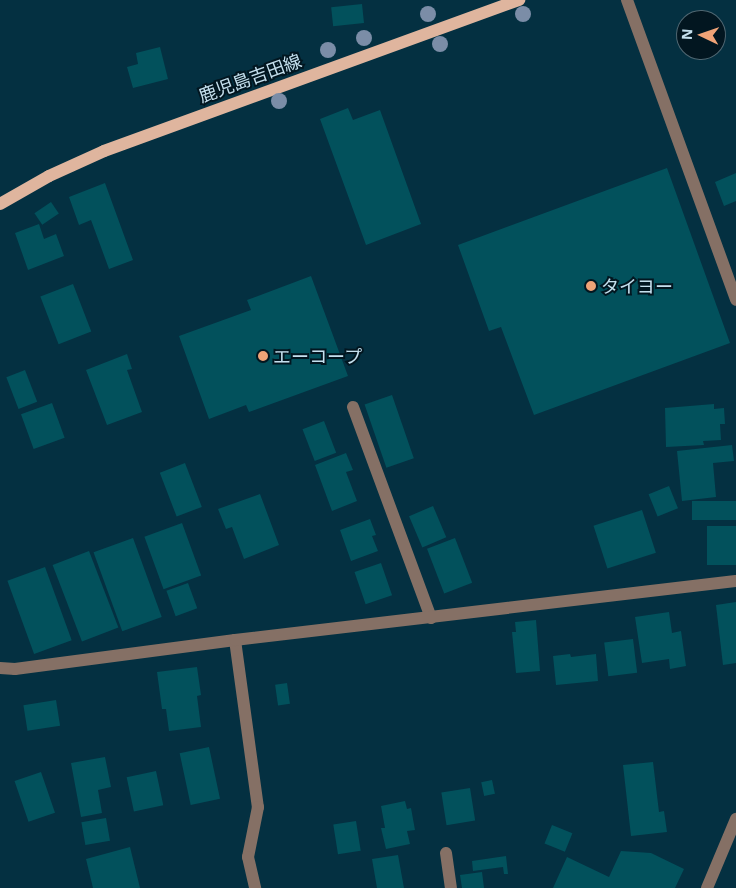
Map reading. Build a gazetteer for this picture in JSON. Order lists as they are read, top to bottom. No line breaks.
{"streets":{"main road":["鹿児島吉田線"]},"places":["タイヨー","エーコープ"],"north":"left"}
